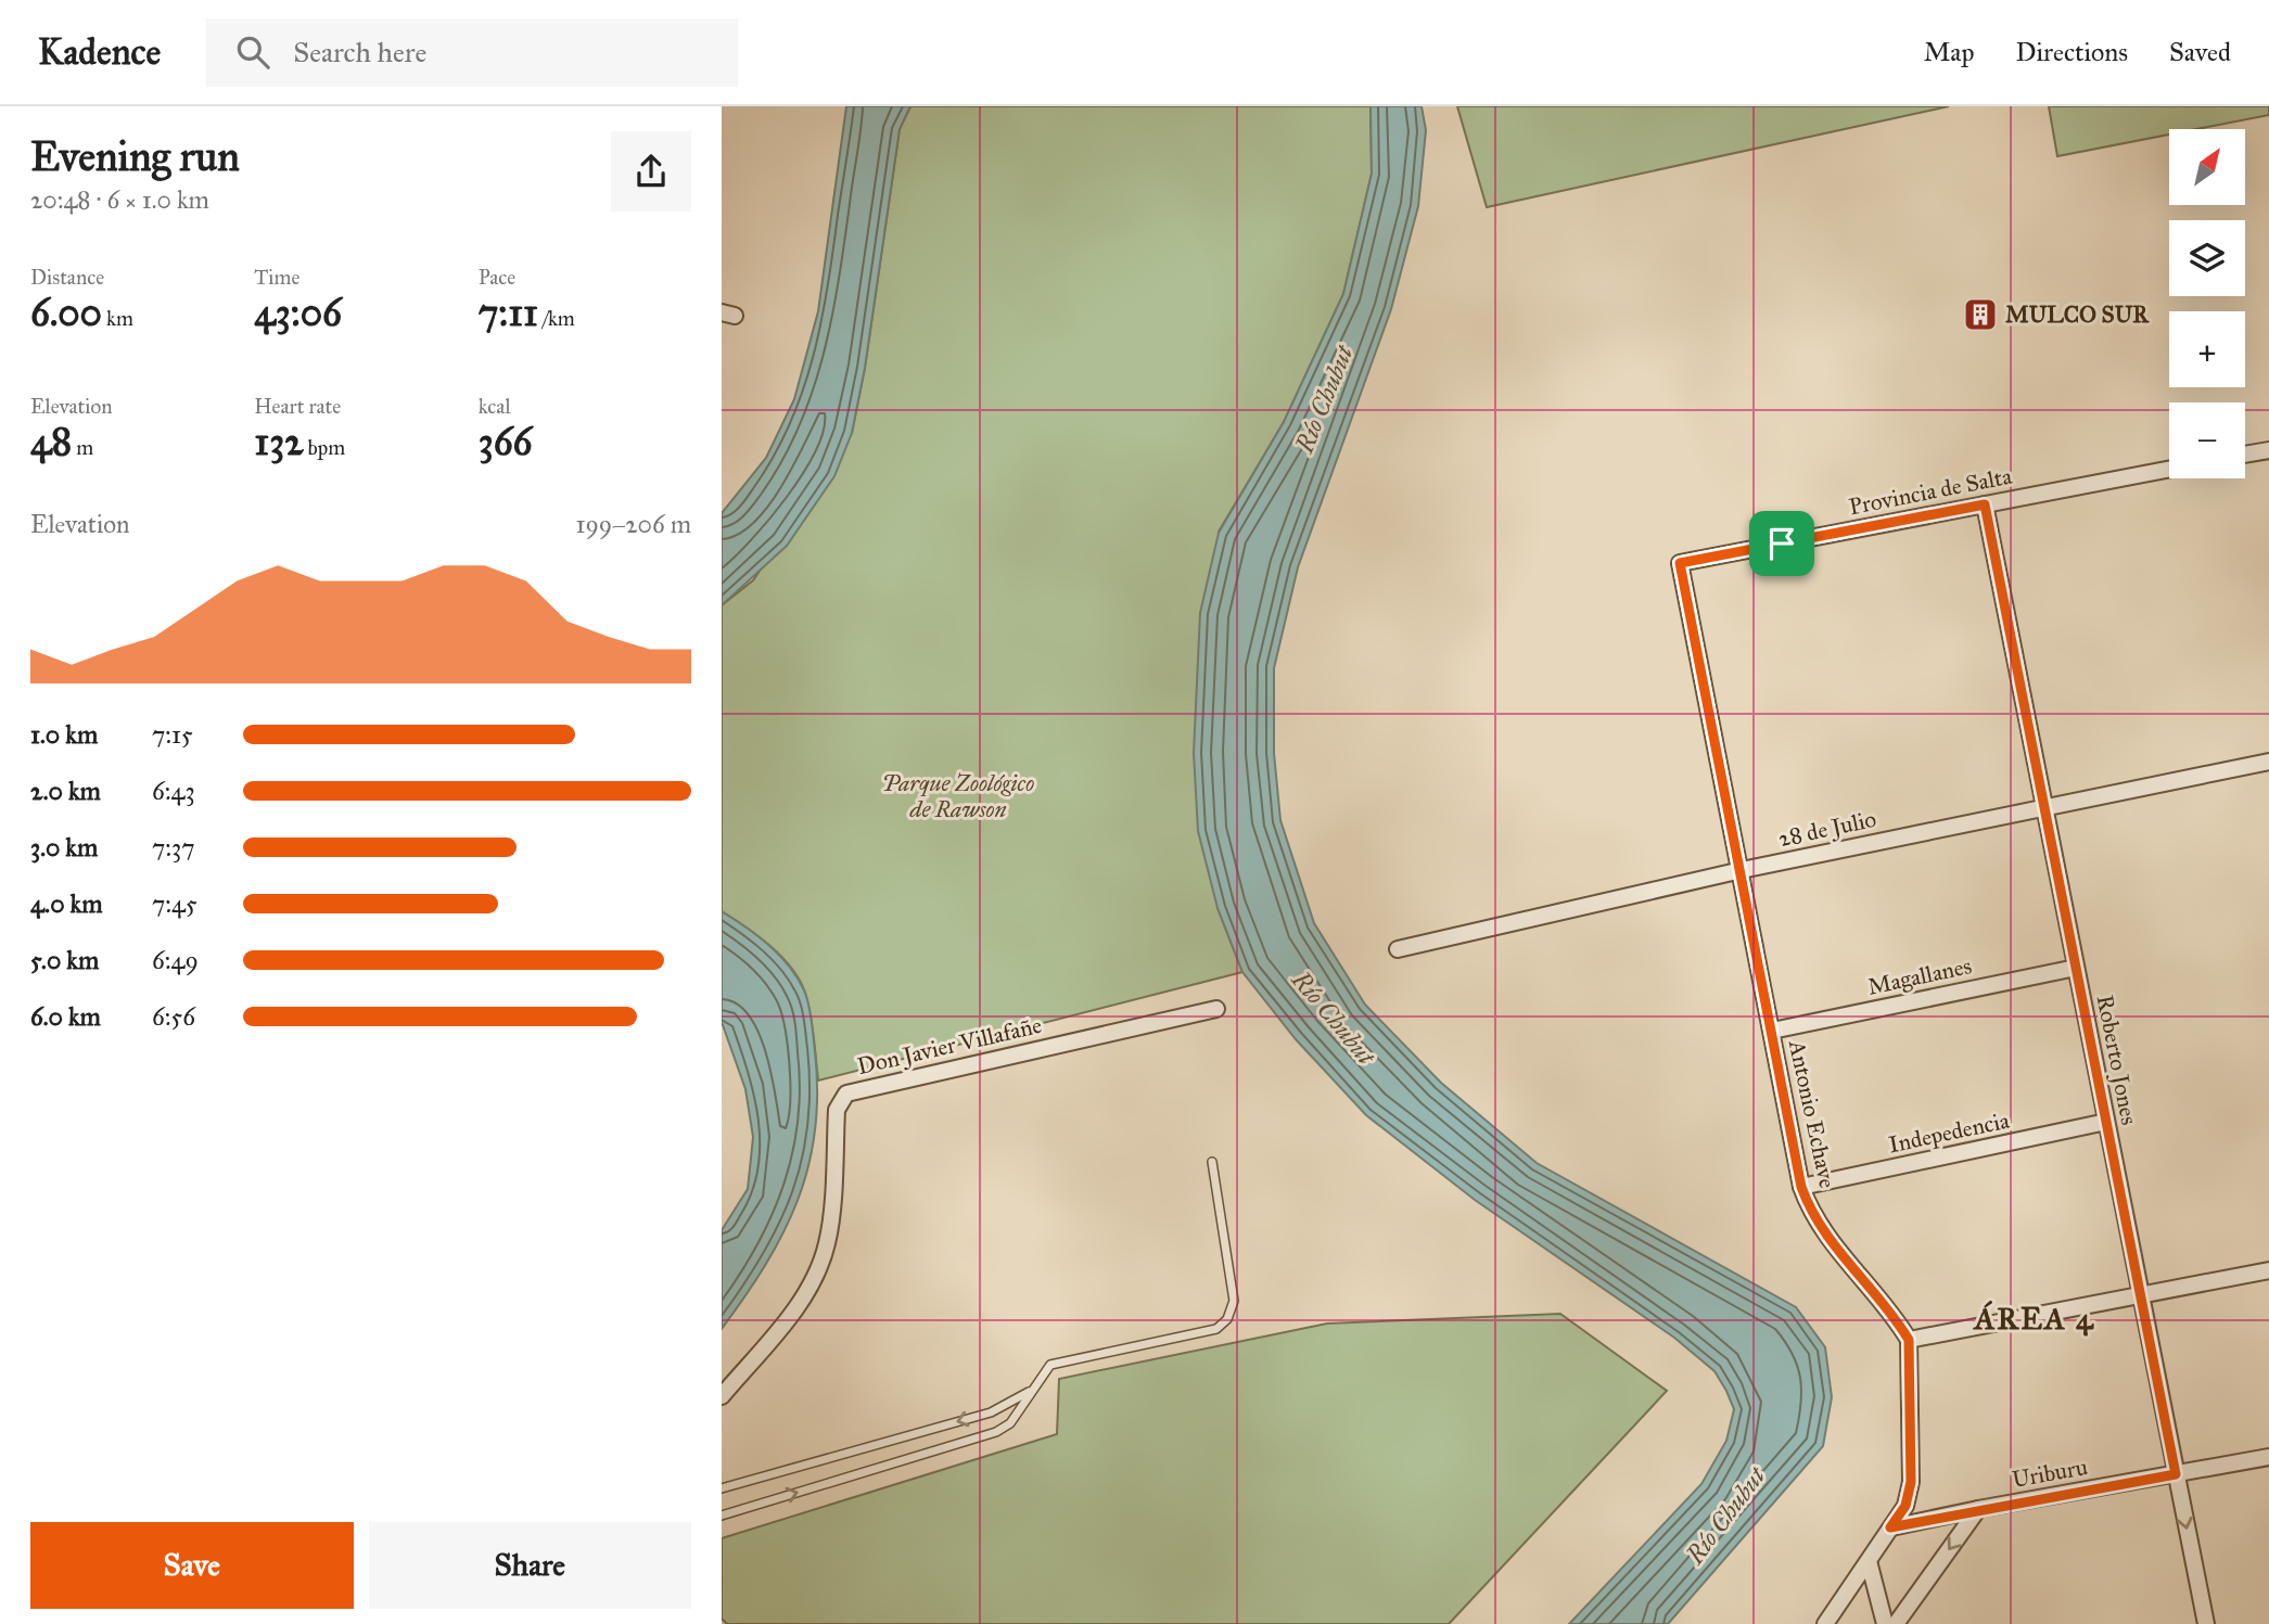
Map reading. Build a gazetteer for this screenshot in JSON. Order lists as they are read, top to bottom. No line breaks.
{"streets":{"street":["Provincia de Salta","28 de Julio","Magallanes","Don Javier Villafañe","Roberto Jones","Antonio Echave","Indepedencia","Uriburu"]},"crossings":[["Provincia de Salta","Roberto Jones"],["Provincia de Salta","Antonio Echave"],["28 de Julio","Roberto Jones"],["28 de Julio","Antonio Echave"],["Magallanes","Roberto Jones"],["Magallanes","Antonio Echave"],["Roberto Jones","Indepedencia"],["Roberto Jones","Uriburu"],["Antonio Echave","Indepedencia"]],"districts":["ÁREA 4"],"water":["Río Chubut"],"parks":["Parque Zoológico de Rawson"],"places":{"building":["MULCO SUR"]},"north":"top right","page":{"header":"Kadence","search":"Search here","nav":["Map","Directions","Saved"],"heading":["Evening run","20:48 · 6 × 1.0 km"],"map_buttons":["+","−"],"stats":[["Distance","6.00 km"],["Time","43:06"],["Pace","7:11 /km"],["Elevation","48 m"],["Heart rate","132 bpm"],["kcal","366"]],"chart":["Elevation","199–206 m"],"list":[{"name":"1.0 km","note":"7:15"},{"name":"2.0 km","note":"6:43"},{"name":"3.0 km","note":"7:37"},{"name":"4.0 km","note":"7:45"},{"name":"5.0 km","note":"6:49"},{"name":"6.0 km","note":"6:56"}],"buttons":["Save","Share"]}}
